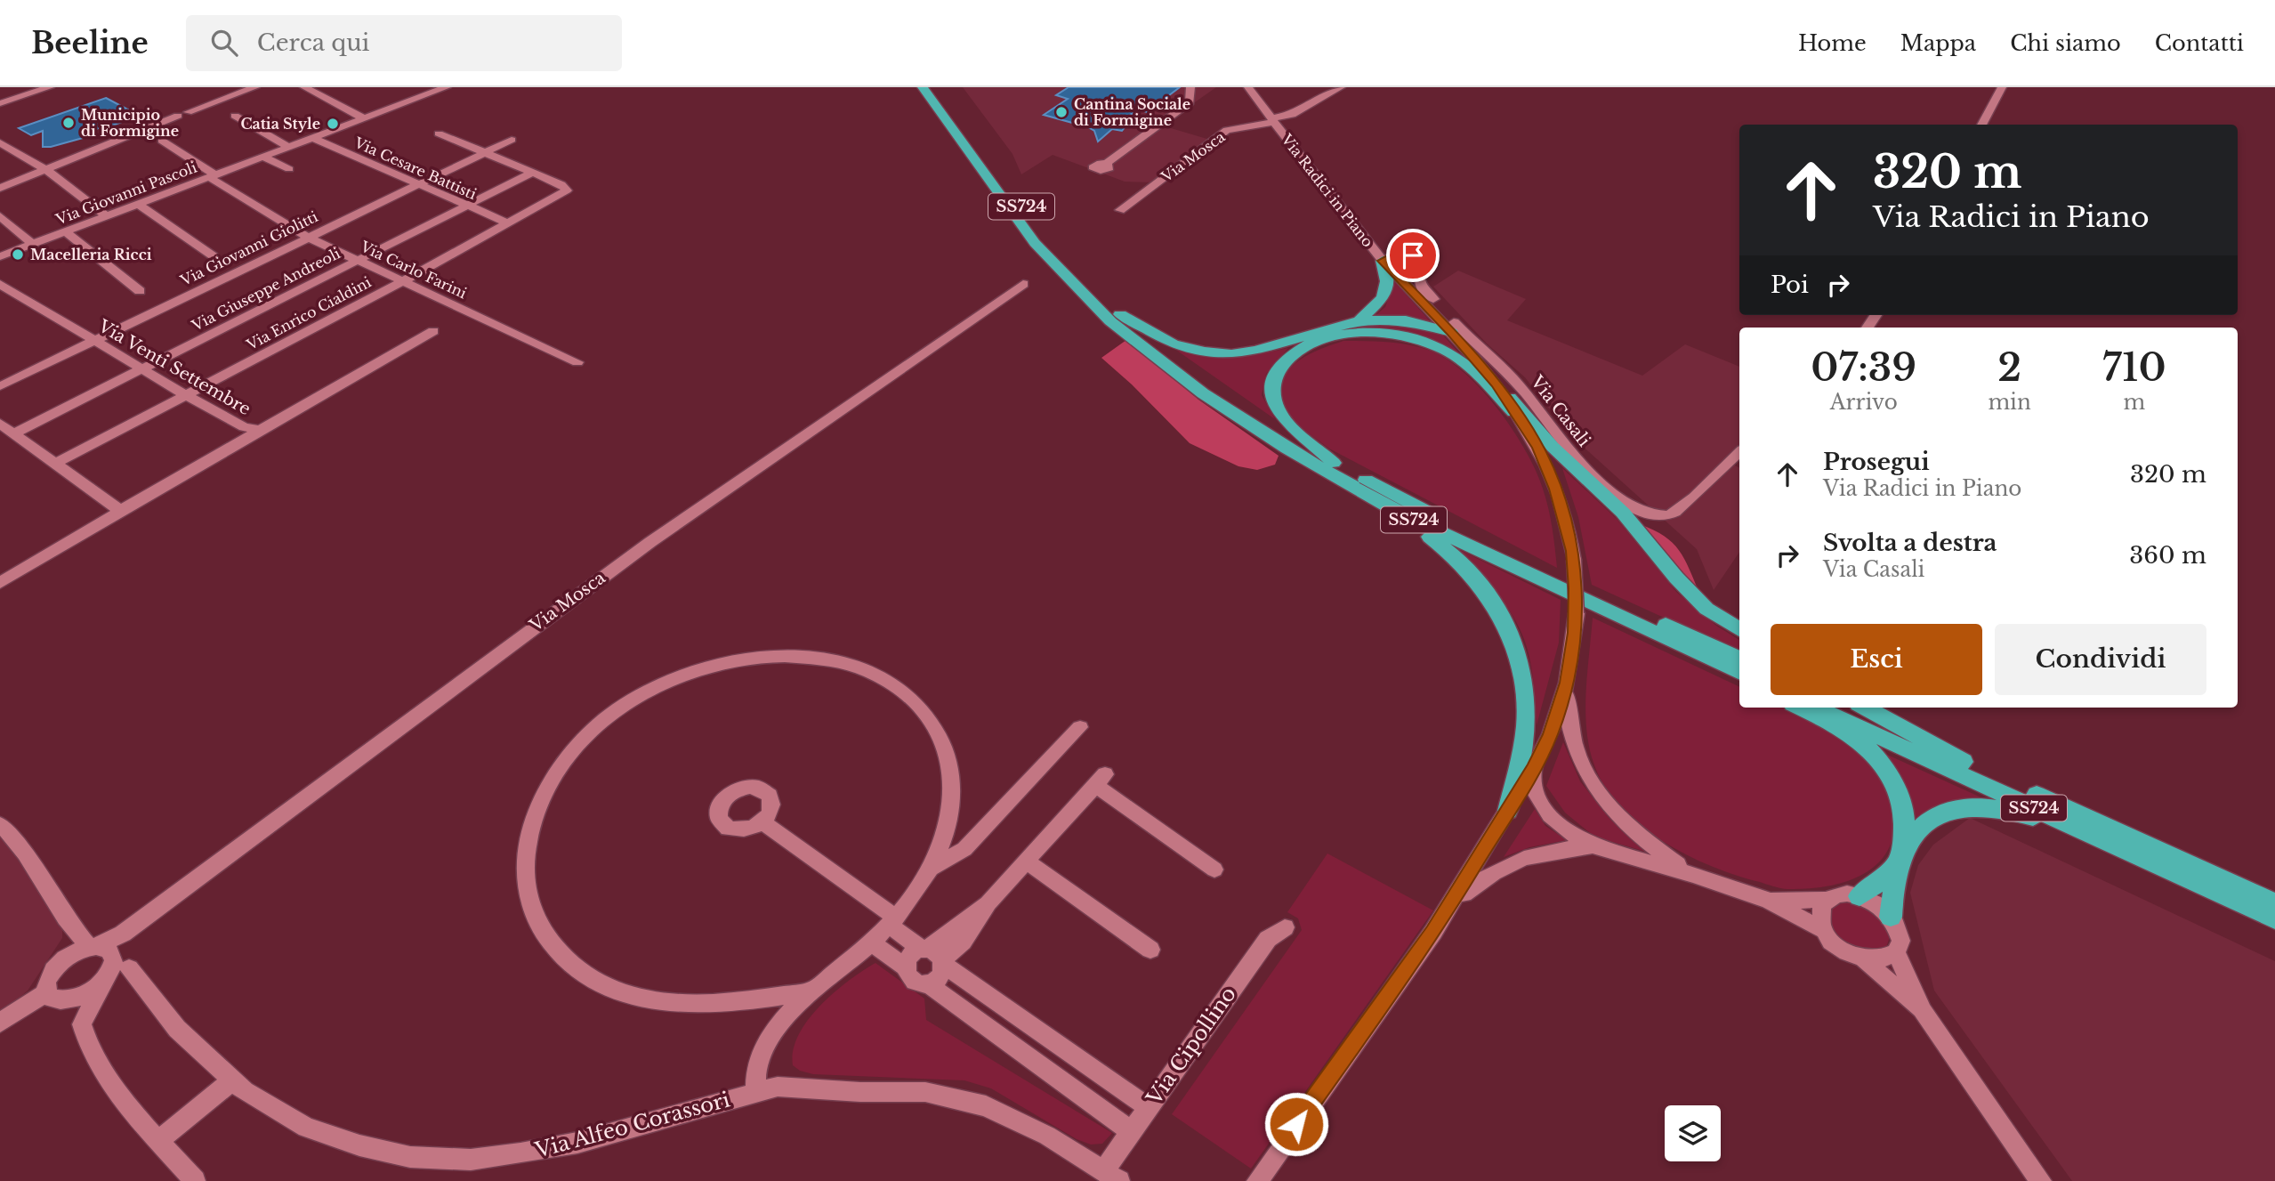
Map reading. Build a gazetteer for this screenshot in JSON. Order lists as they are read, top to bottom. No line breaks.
{"streets":{"highway":["SS724"],"street":["Via Mosca","Via Cesare Battisti","Via Radici in Piano","Via Giovanni Pascoli","Via Giovanni Giolitti","Via Carlo Farini","Via Giuseppe Andreoli","Via Enrico Cialdini","Via Venti Settembre","Via Casali","Via Cipollino","Via Alfeo Corassori"]},"crossings":[["Via Mosca","Via Radici in Piano"],["Via Cesare Battisti","Via Giovanni Pascoli"],["Via Cesare Battisti","Via Giovanni Giolitti"],["Via Cesare Battisti","Via Giuseppe Andreoli"],["Via Cesare Battisti","Via Enrico Cialdini"],["Via Radici in Piano","Via Casali"],["Via Giovanni Pascoli","Via Carlo Farini"],["Via Giovanni Giolitti","Via Carlo Farini"],["Via Giovanni Giolitti","Via Venti Settembre"],["Via Carlo Farini","Via Giuseppe Andreoli"],["Via Carlo Farini","Via Enrico Cialdini"],["Via Giuseppe Andreoli","Via Enrico Cialdini"],["Via Giuseppe Andreoli","Via Venti Settembre"],["Via Enrico Cialdini","Via Venti Settembre"],["Via Cipollino","Via Alfeo Corassori"]],"places":["Cantina Sociale di Formigine","Municipio di Formigine","Catia Style","Macelleria Ricci"],"page":{"header":"Beeline","search":"Cerca qui","nav":["Home","Mappa","Chi siamo","Contatti"],"turn":["320 m","Via Radici in Piano"],"then":"Poi","eta":["07:39","Arrivo","2","min","710","m"],"list":[{"name":"Prosegui","note":"Via Radici in Piano","value":"320 m"},{"name":"Svolta a destra","note":"Via Casali","value":"360 m"}],"buttons":["Esci","Condividi"]}}
